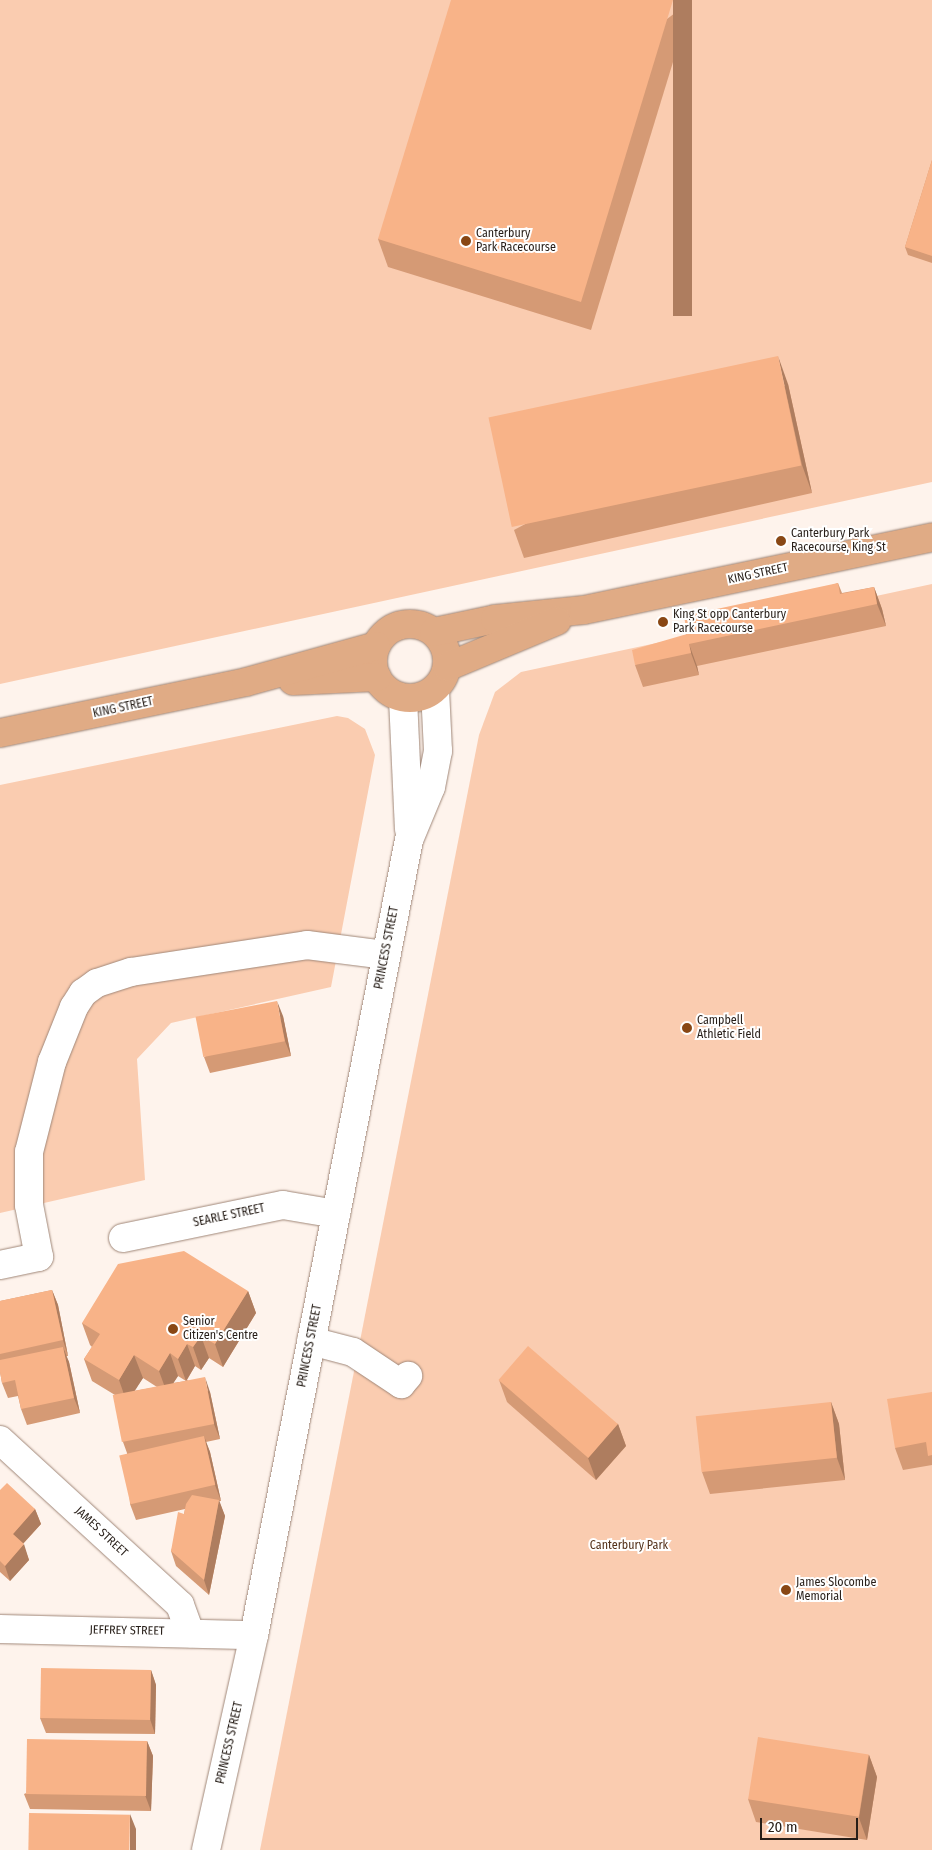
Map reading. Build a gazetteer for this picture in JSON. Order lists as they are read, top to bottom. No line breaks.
{"streets":{"main road":["KING STREET"],"street":["PRINCESS STREET","SEARLE STREET","JAMES STREET","JEFFREY STREET"]},"crossings":[["KING STREET","PRINCESS STREET"],["PRINCESS STREET","SEARLE STREET"],["PRINCESS STREET","JEFFREY STREET"],["JAMES STREET","JEFFREY STREET"]],"parks":["Canterbury Park"],"places":["Canterbury Park Racecourse","Canterbury Park Racecourse, King St","King St opp Canterbury Park Racecourse","Campbell Athletic Field","Senior Citizen's Centre","James Slocombe Memorial"],"scale_bar":"20 m"}
